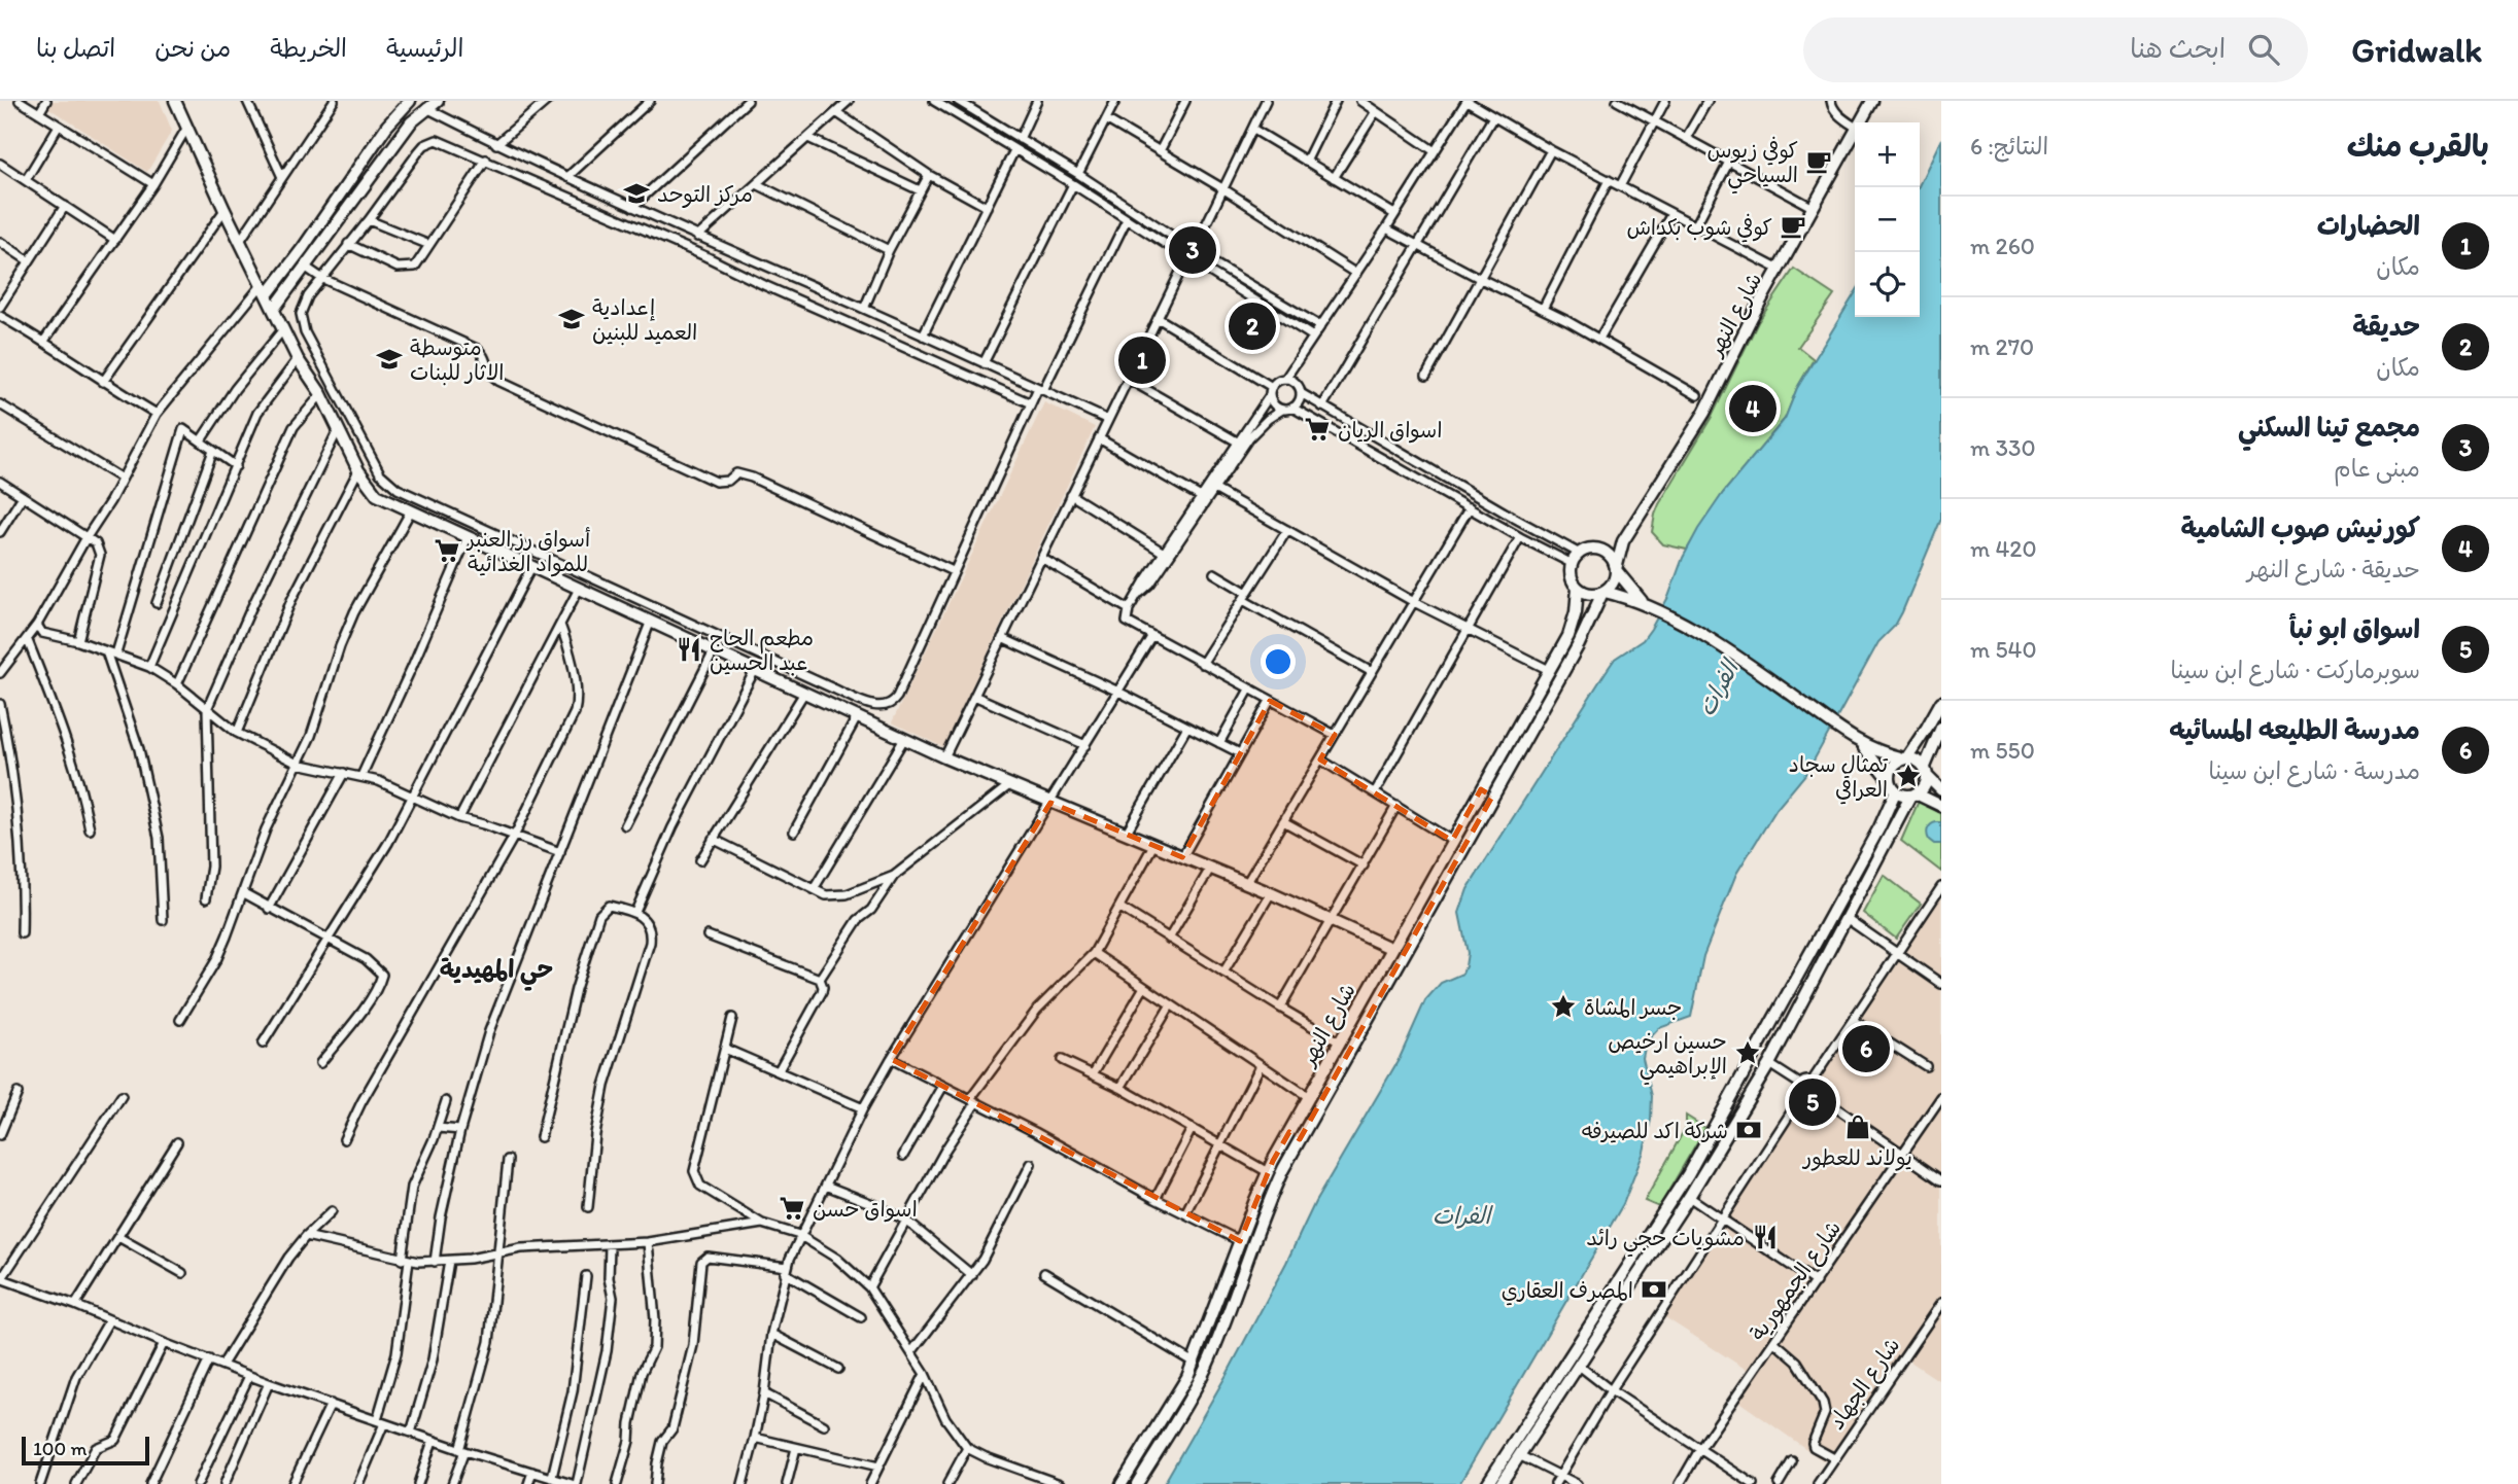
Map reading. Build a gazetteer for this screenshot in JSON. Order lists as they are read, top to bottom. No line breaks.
{"streets":{"main road":["شارع النهر"],"street":["شارع الجمهورية","شارع الجهاد"]},"districts":["حي المهيدية"],"water":["الفرات"],"places":{"cafe":["كوفي زيوس السياحي","كوفي شوب بكداش"],"school or university":["مركز التوحد","إعدادية العميد للبنين","متوسطة الاثار للبنات"],"supermarket":["اسواق الريان","أسواق رز العنبر للمواد الغذائية","اسواق حسن"],"restaurant":["مطعم الحاج عبد الحسين","مشويات حجي رائد"],"place":["تمثال سجاد العراقي","جسر المشاة","حسين ارخيص الإبراهيمي"],"shop":["يولاند للعطور"],"bank":["شركة اكد للصيرفه","المصرف العقاري"]},"scale_bar":"100 m","page":{"header":"Gridwalk","search":"ابحث هنا","nav":["الرئيسية","الخريطة","من نحن","اتصل بنا"],"heading":["بالقرب منك","النتائج: 6"],"map_buttons":["+","−"],"list":[{"mark":"1","name":"الحضارات","note":"مكان","value":"260 m"},{"mark":"2","name":"حديقة","note":"مكان","value":"270 m"},{"mark":"3","name":"مجمع تينا السكني","note":"مبنى عام","value":"330 m"},{"mark":"4","name":"كورنيش صوب الشامية","note":"حديقة · شارع النهر","value":"420 m"},{"mark":"5","name":"اسواق ابو نبأ","note":"سوبرماركت · شارع ابن سينا","value":"540 m"},{"mark":"6","name":"مدرسة الطليعه المسائيه","note":"مدرسة · شارع ابن سينا","value":"550 m"}],"pins":["3","2","1","4","6","5"],"scale":"100 m"}}
